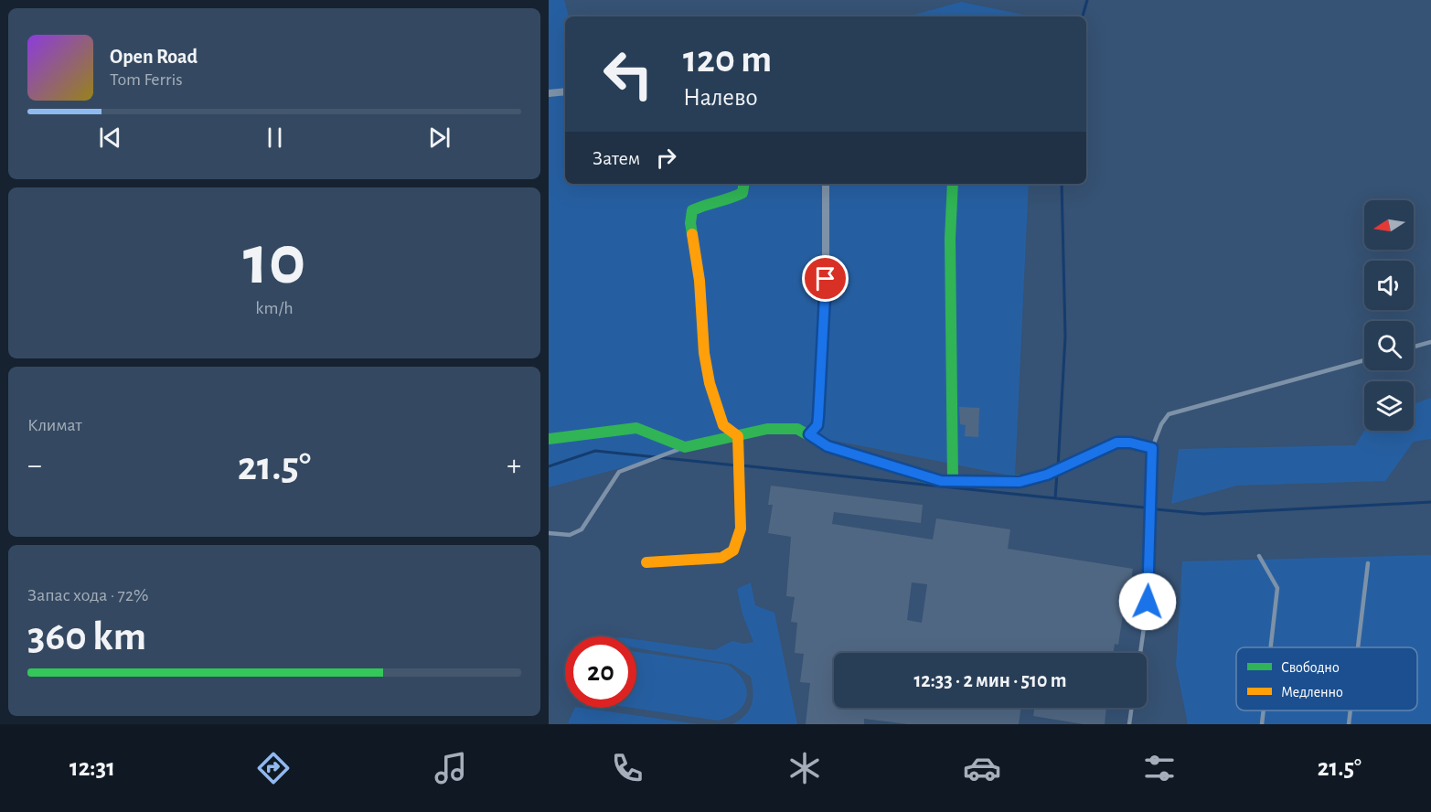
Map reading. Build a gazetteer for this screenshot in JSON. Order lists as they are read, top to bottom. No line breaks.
{"legend":["Свободно","Медленно"],"north":"left","page":{"turn":["120 m","Налево"],"song":["Open Road","Tom Ferris"],"then":"Затем","tile":[["10","km/h"],"Климат",["Запас хода · 72%","360 km"]],"heat":["−","21.5°","+"],"limit":"20","trip":"12:33 · 2 мин · 510 m","tabs":["12:31","21.5°"]}}
